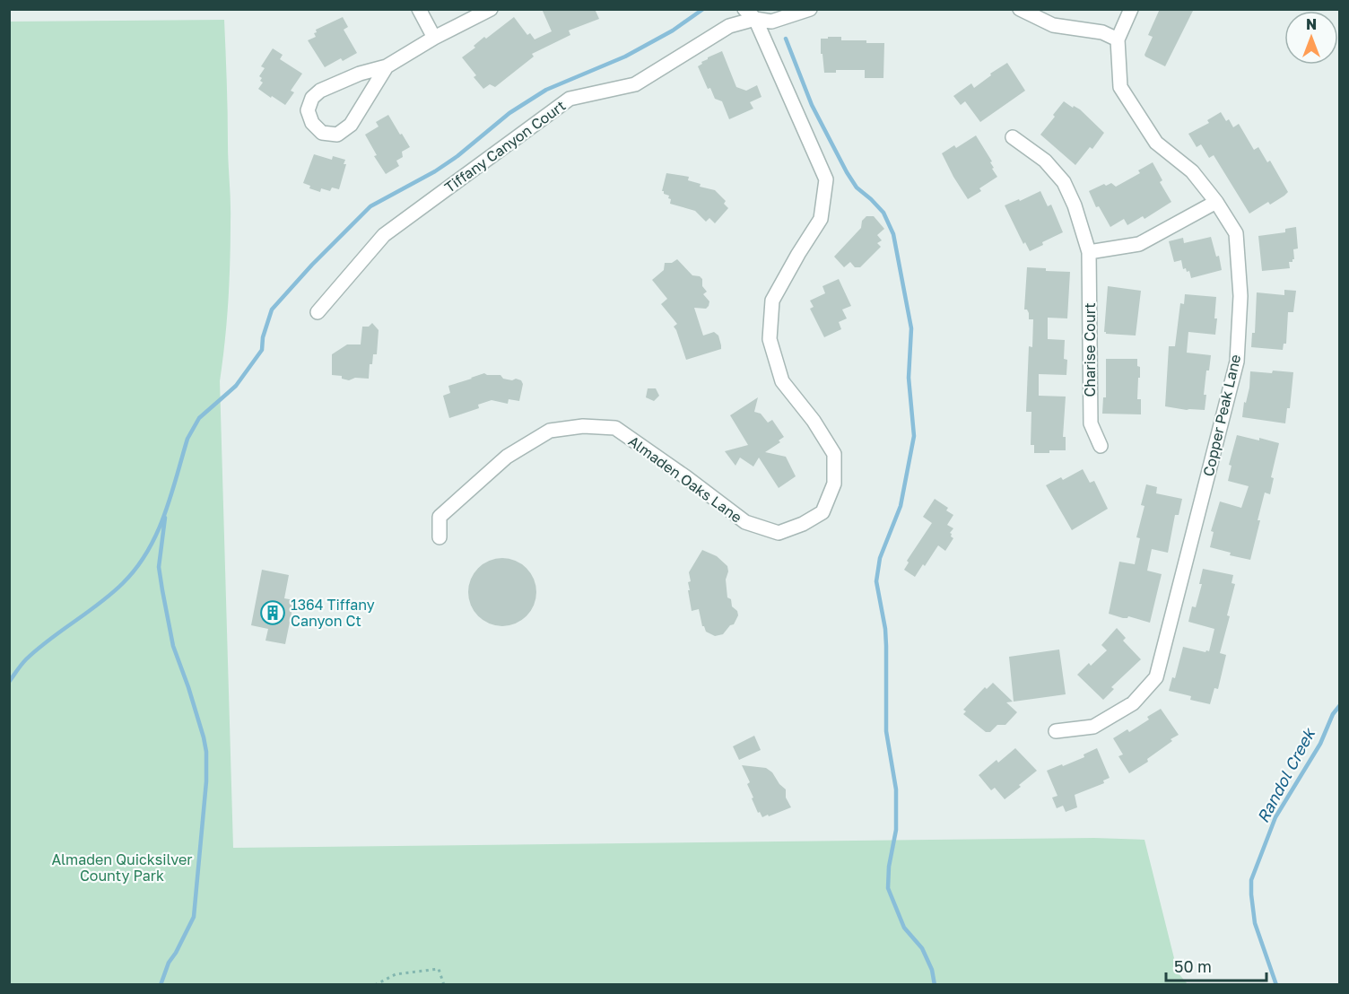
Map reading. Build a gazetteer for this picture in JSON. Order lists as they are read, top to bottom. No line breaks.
{"streets":{"street":["Tiffany Canyon Court","Charise Court","Copper Peak Lane","Almaden Oaks Lane"]},"crossings":[["Tiffany Canyon Court","Almaden Oaks Lane"]],"water":["Randol Creek"],"parks":["Almaden Quicksilver County Park"],"places":{"building":["1364 Tiffany Canyon Ct"]},"scale_bar":"50 m","north":"top"}
